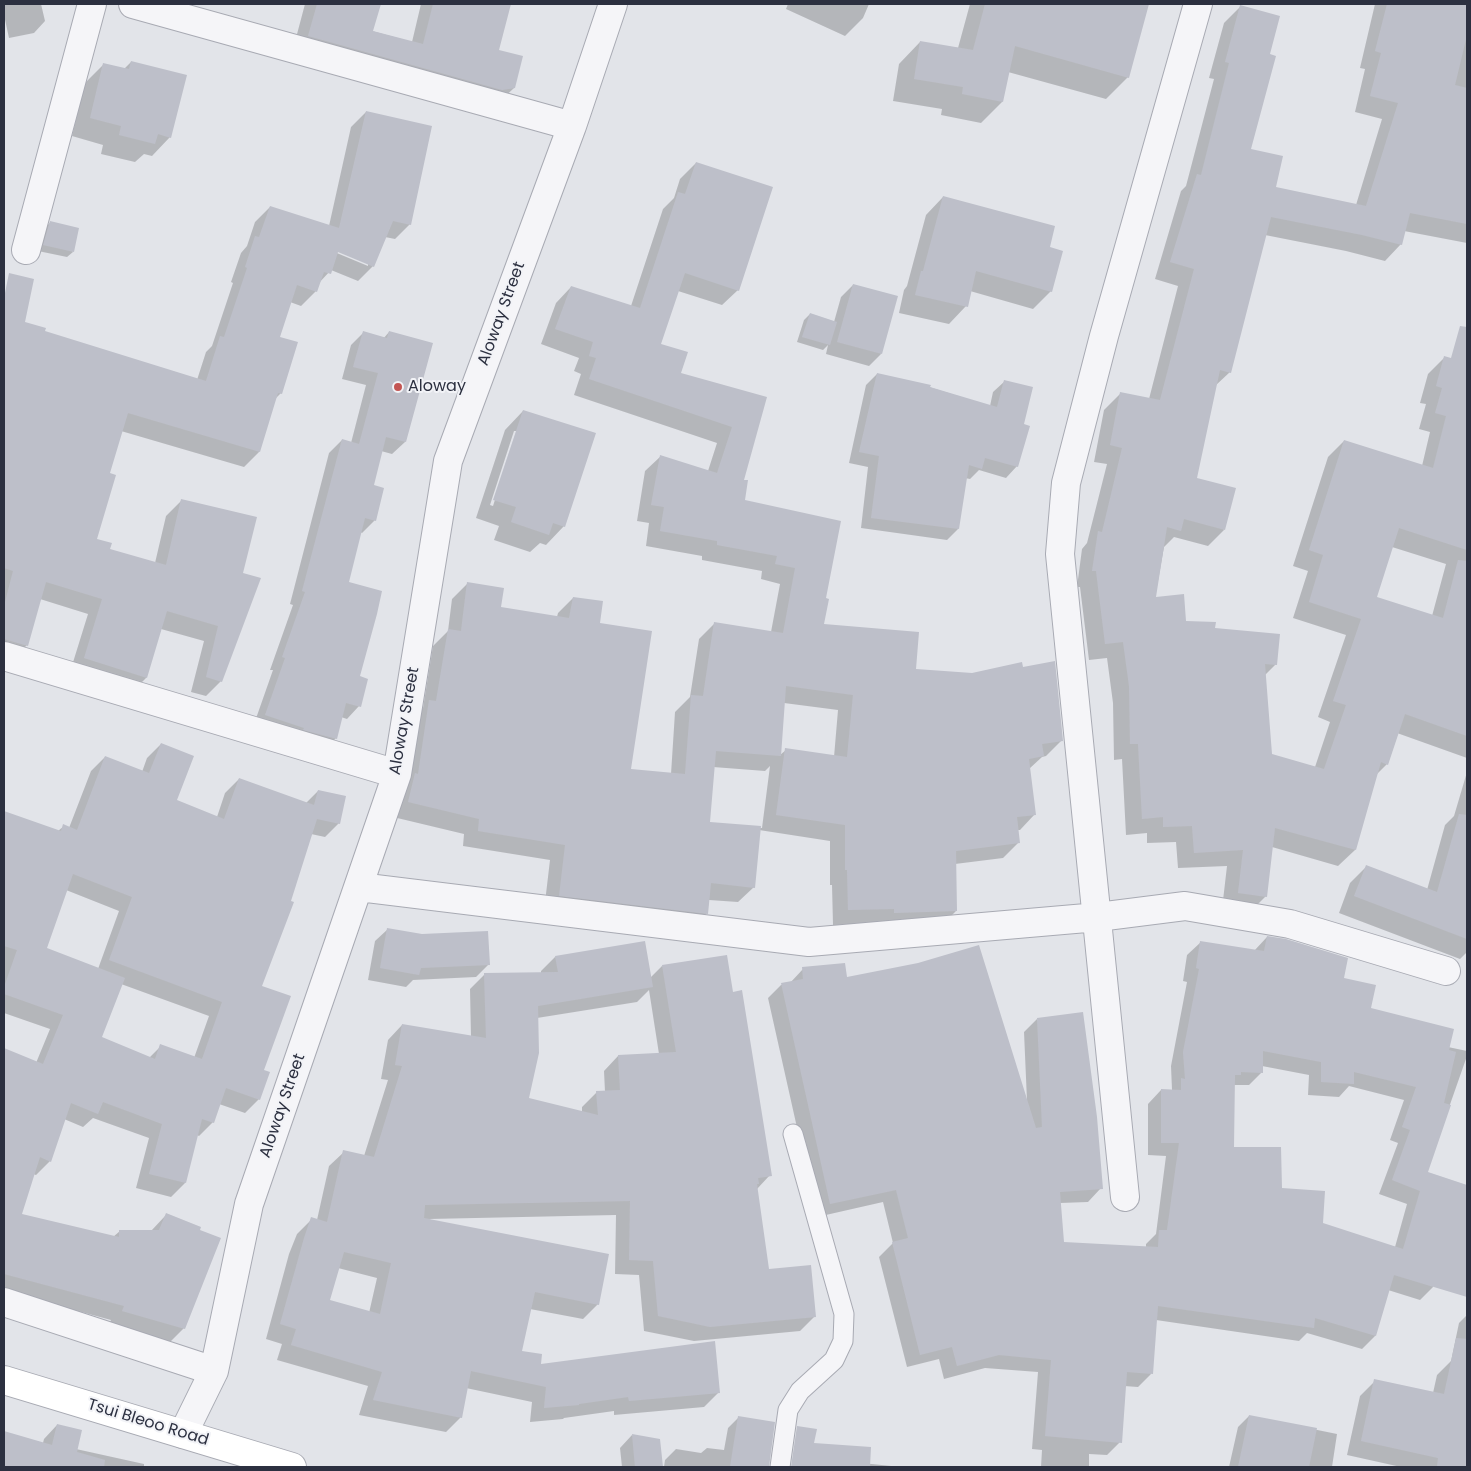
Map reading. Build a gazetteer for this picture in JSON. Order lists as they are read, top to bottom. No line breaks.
{"streets":{"street":["Aloway Street","Tsui Bleoo Road"]},"crossings":[["Aloway Street","Tsui Bleoo Road"]],"places":["Aloway"]}
